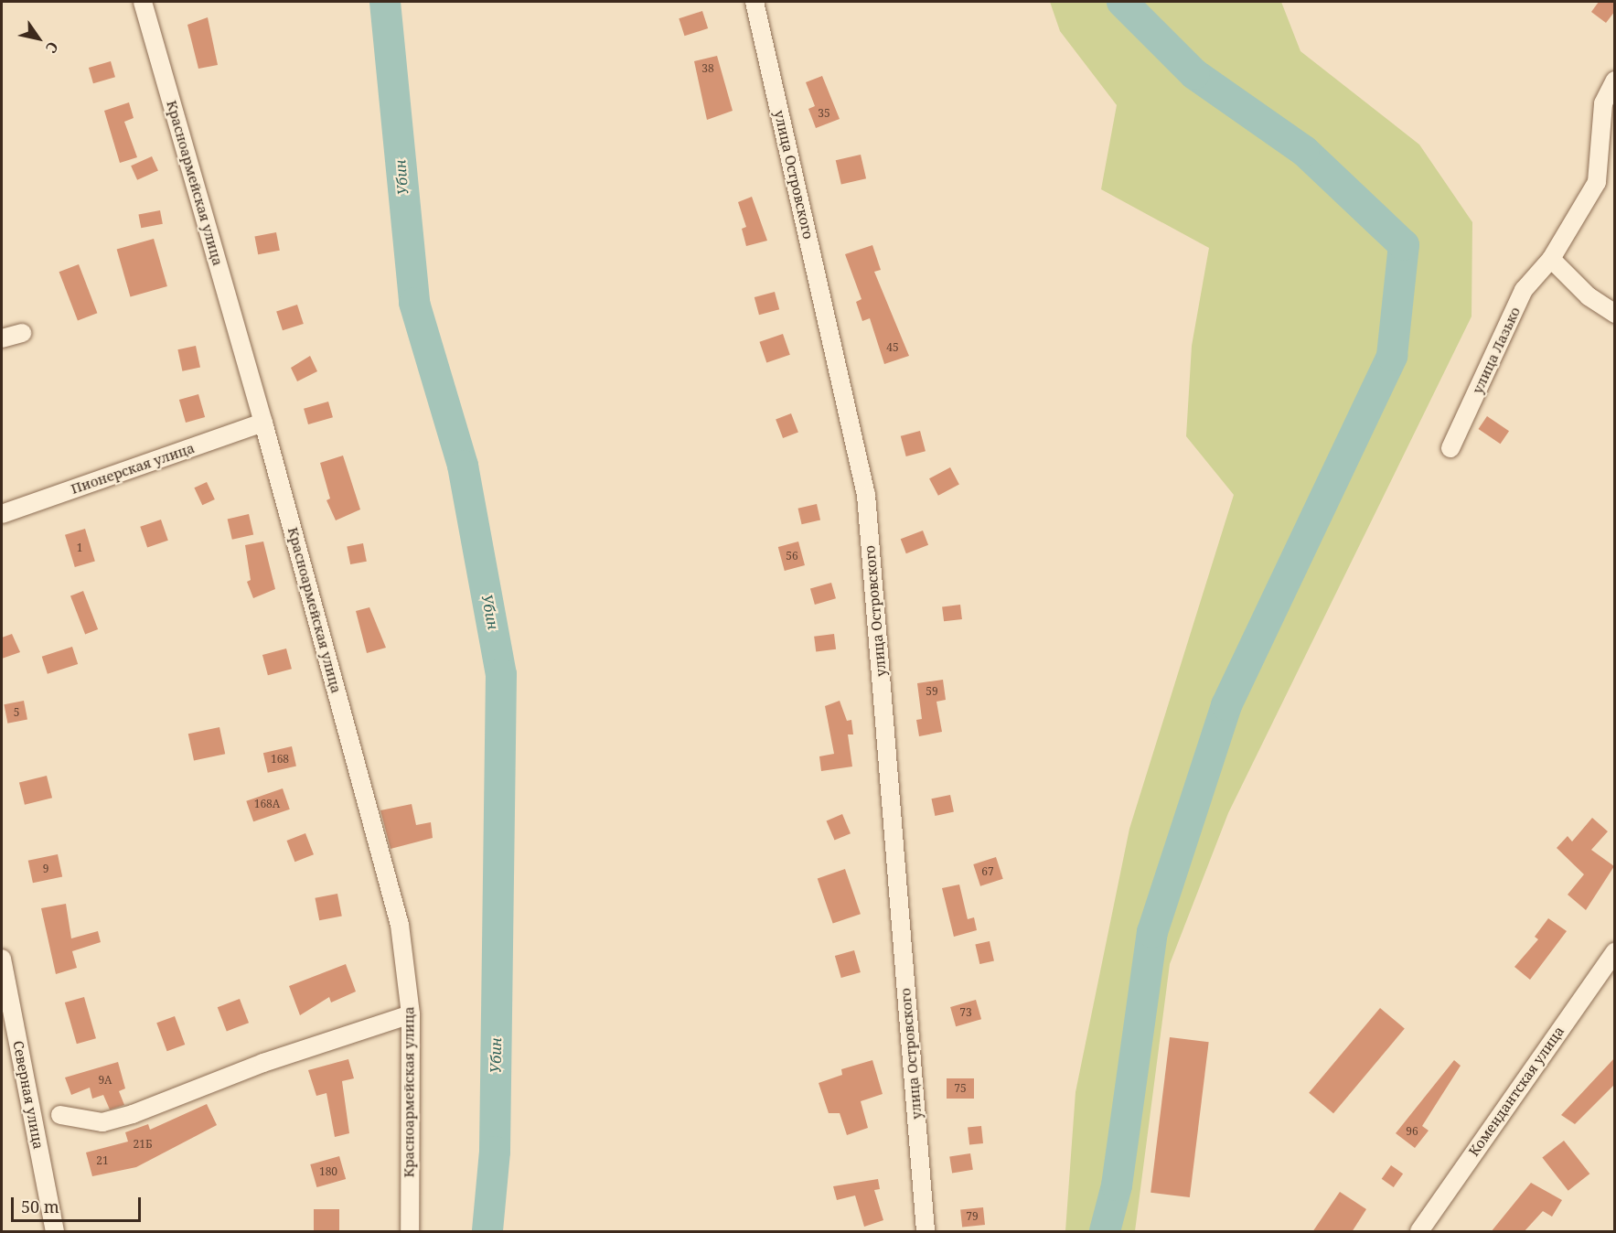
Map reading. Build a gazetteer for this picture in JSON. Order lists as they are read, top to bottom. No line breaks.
{"streets":{"street":["улица Островского","Красноармейская улица","улица Лазько","Пионерская улица","Комендантская улица","Северная улица"]},"crossings":[["Красноармейская улица","Пионерская улица"]],"water":["Убин"],"house_numbers":["38","35","45","1","56","59","5","168","168А","9","67","73","9А","75","96","21Б","21","180","79"],"scale_bar":"50 m","north":"bottom right"}
